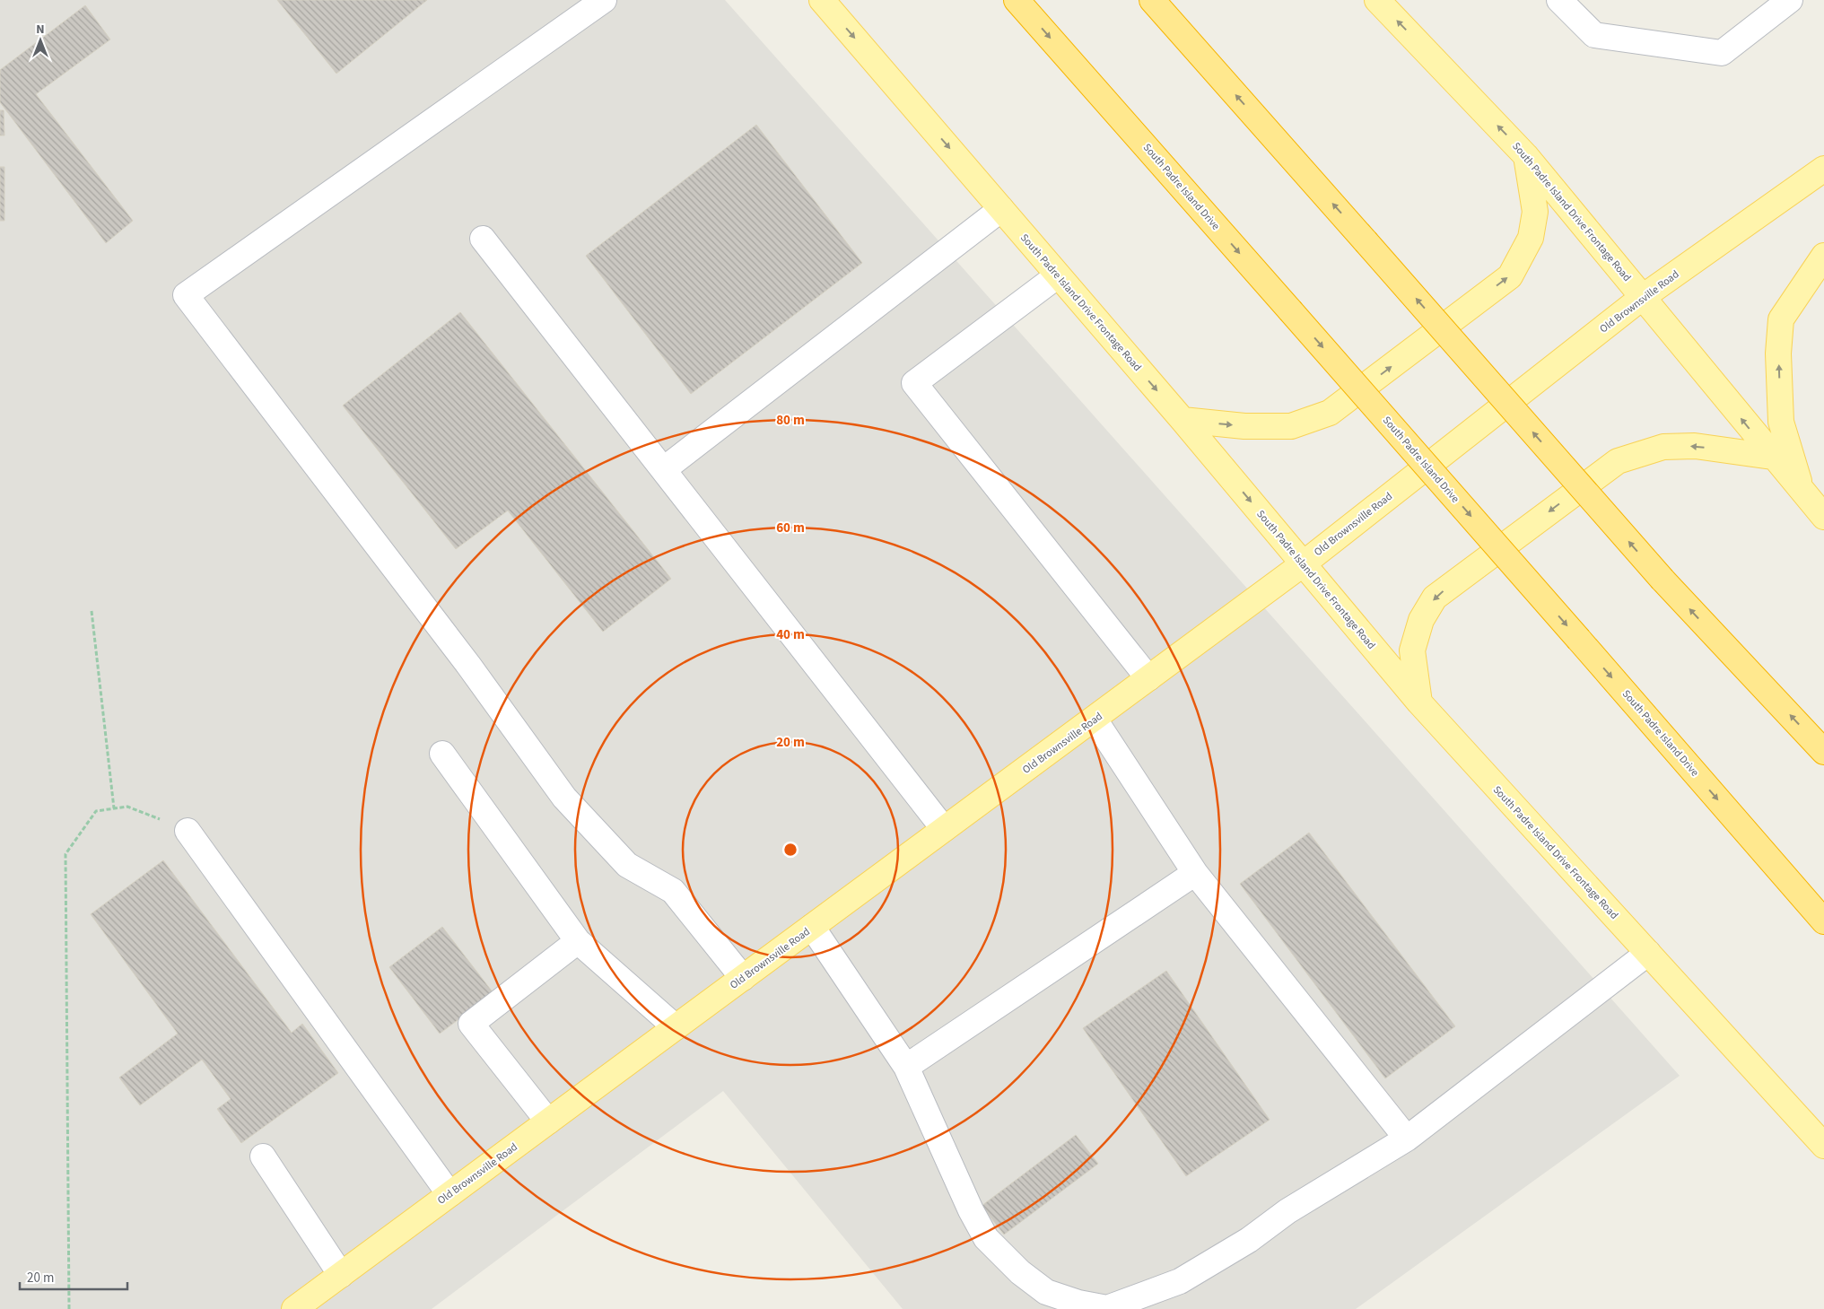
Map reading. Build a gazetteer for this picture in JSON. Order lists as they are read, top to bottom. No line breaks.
{"streets":{"highway":["South Padre Island Drive"],"main road":["South Padre Island Drive Frontage Road","Old Brownsville Road"]},"crossings":[["South Padre Island Drive Frontage Road","Old Brownsville Road"]],"scale_bar":"20 m","north":"top","rings":["80 m","60 m","40 m","20 m"]}
